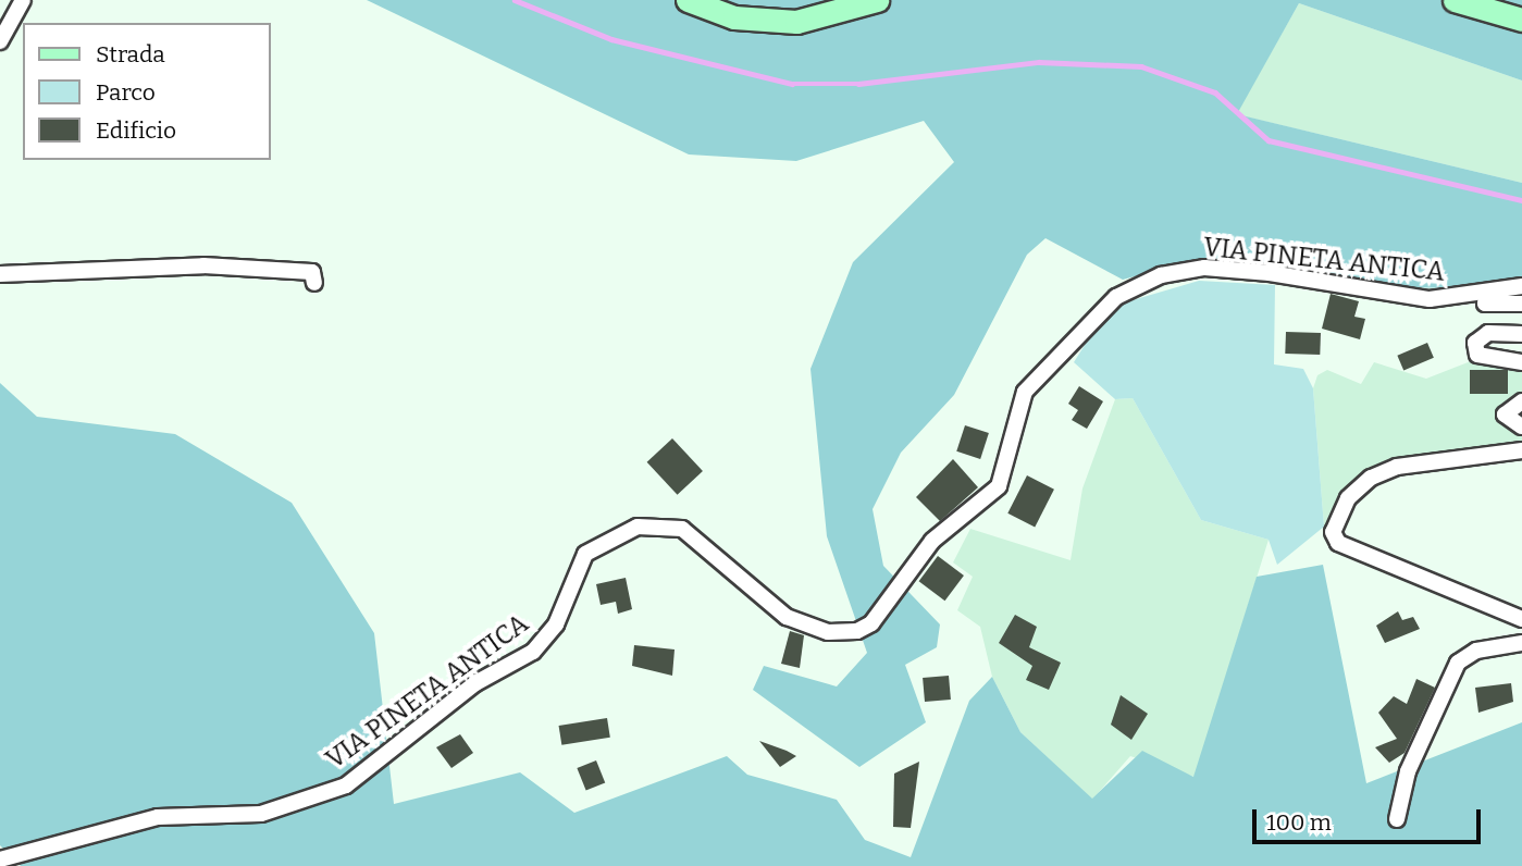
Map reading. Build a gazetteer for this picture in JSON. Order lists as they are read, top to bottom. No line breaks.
{"streets":{"street":["VIA PINETA ANTICA"]},"legend":["Strada","Parco","Edificio"],"scale_bar":"100 m"}
